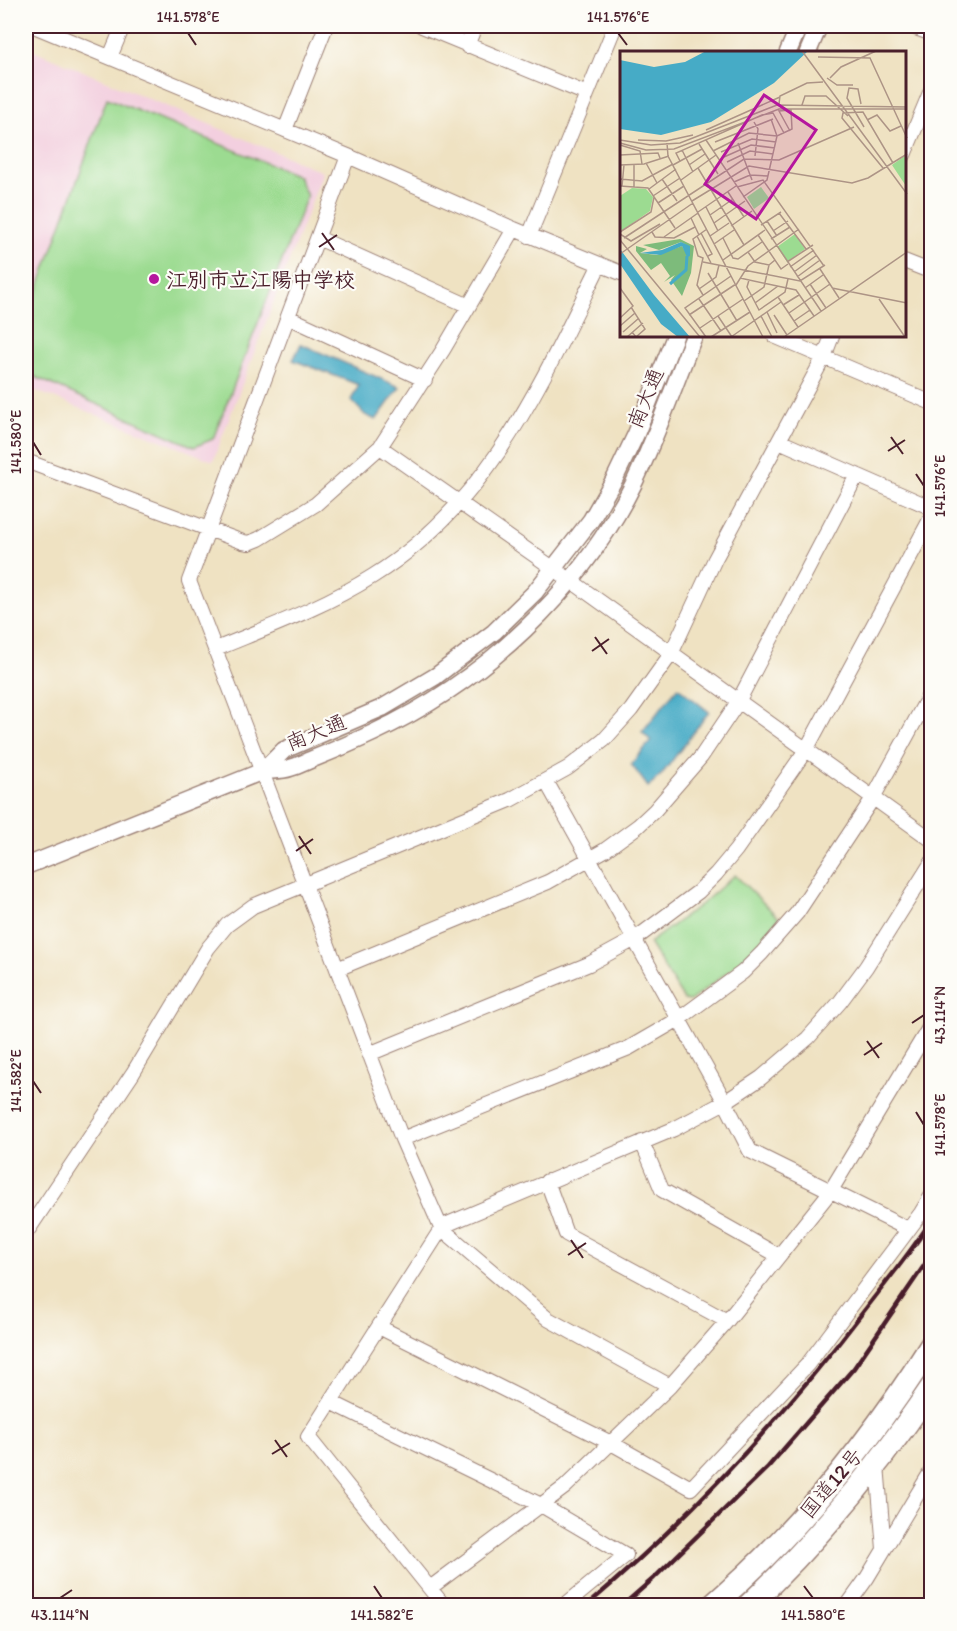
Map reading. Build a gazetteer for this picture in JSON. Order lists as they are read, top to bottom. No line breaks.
{"streets":{"highway":["国道12号"],"street":["南大通"]},"places":["江別市立江陽中学校"],"coordinates":["141.578°E","141.576°E","141.580°E","43.114°N","141.582°E"]}
